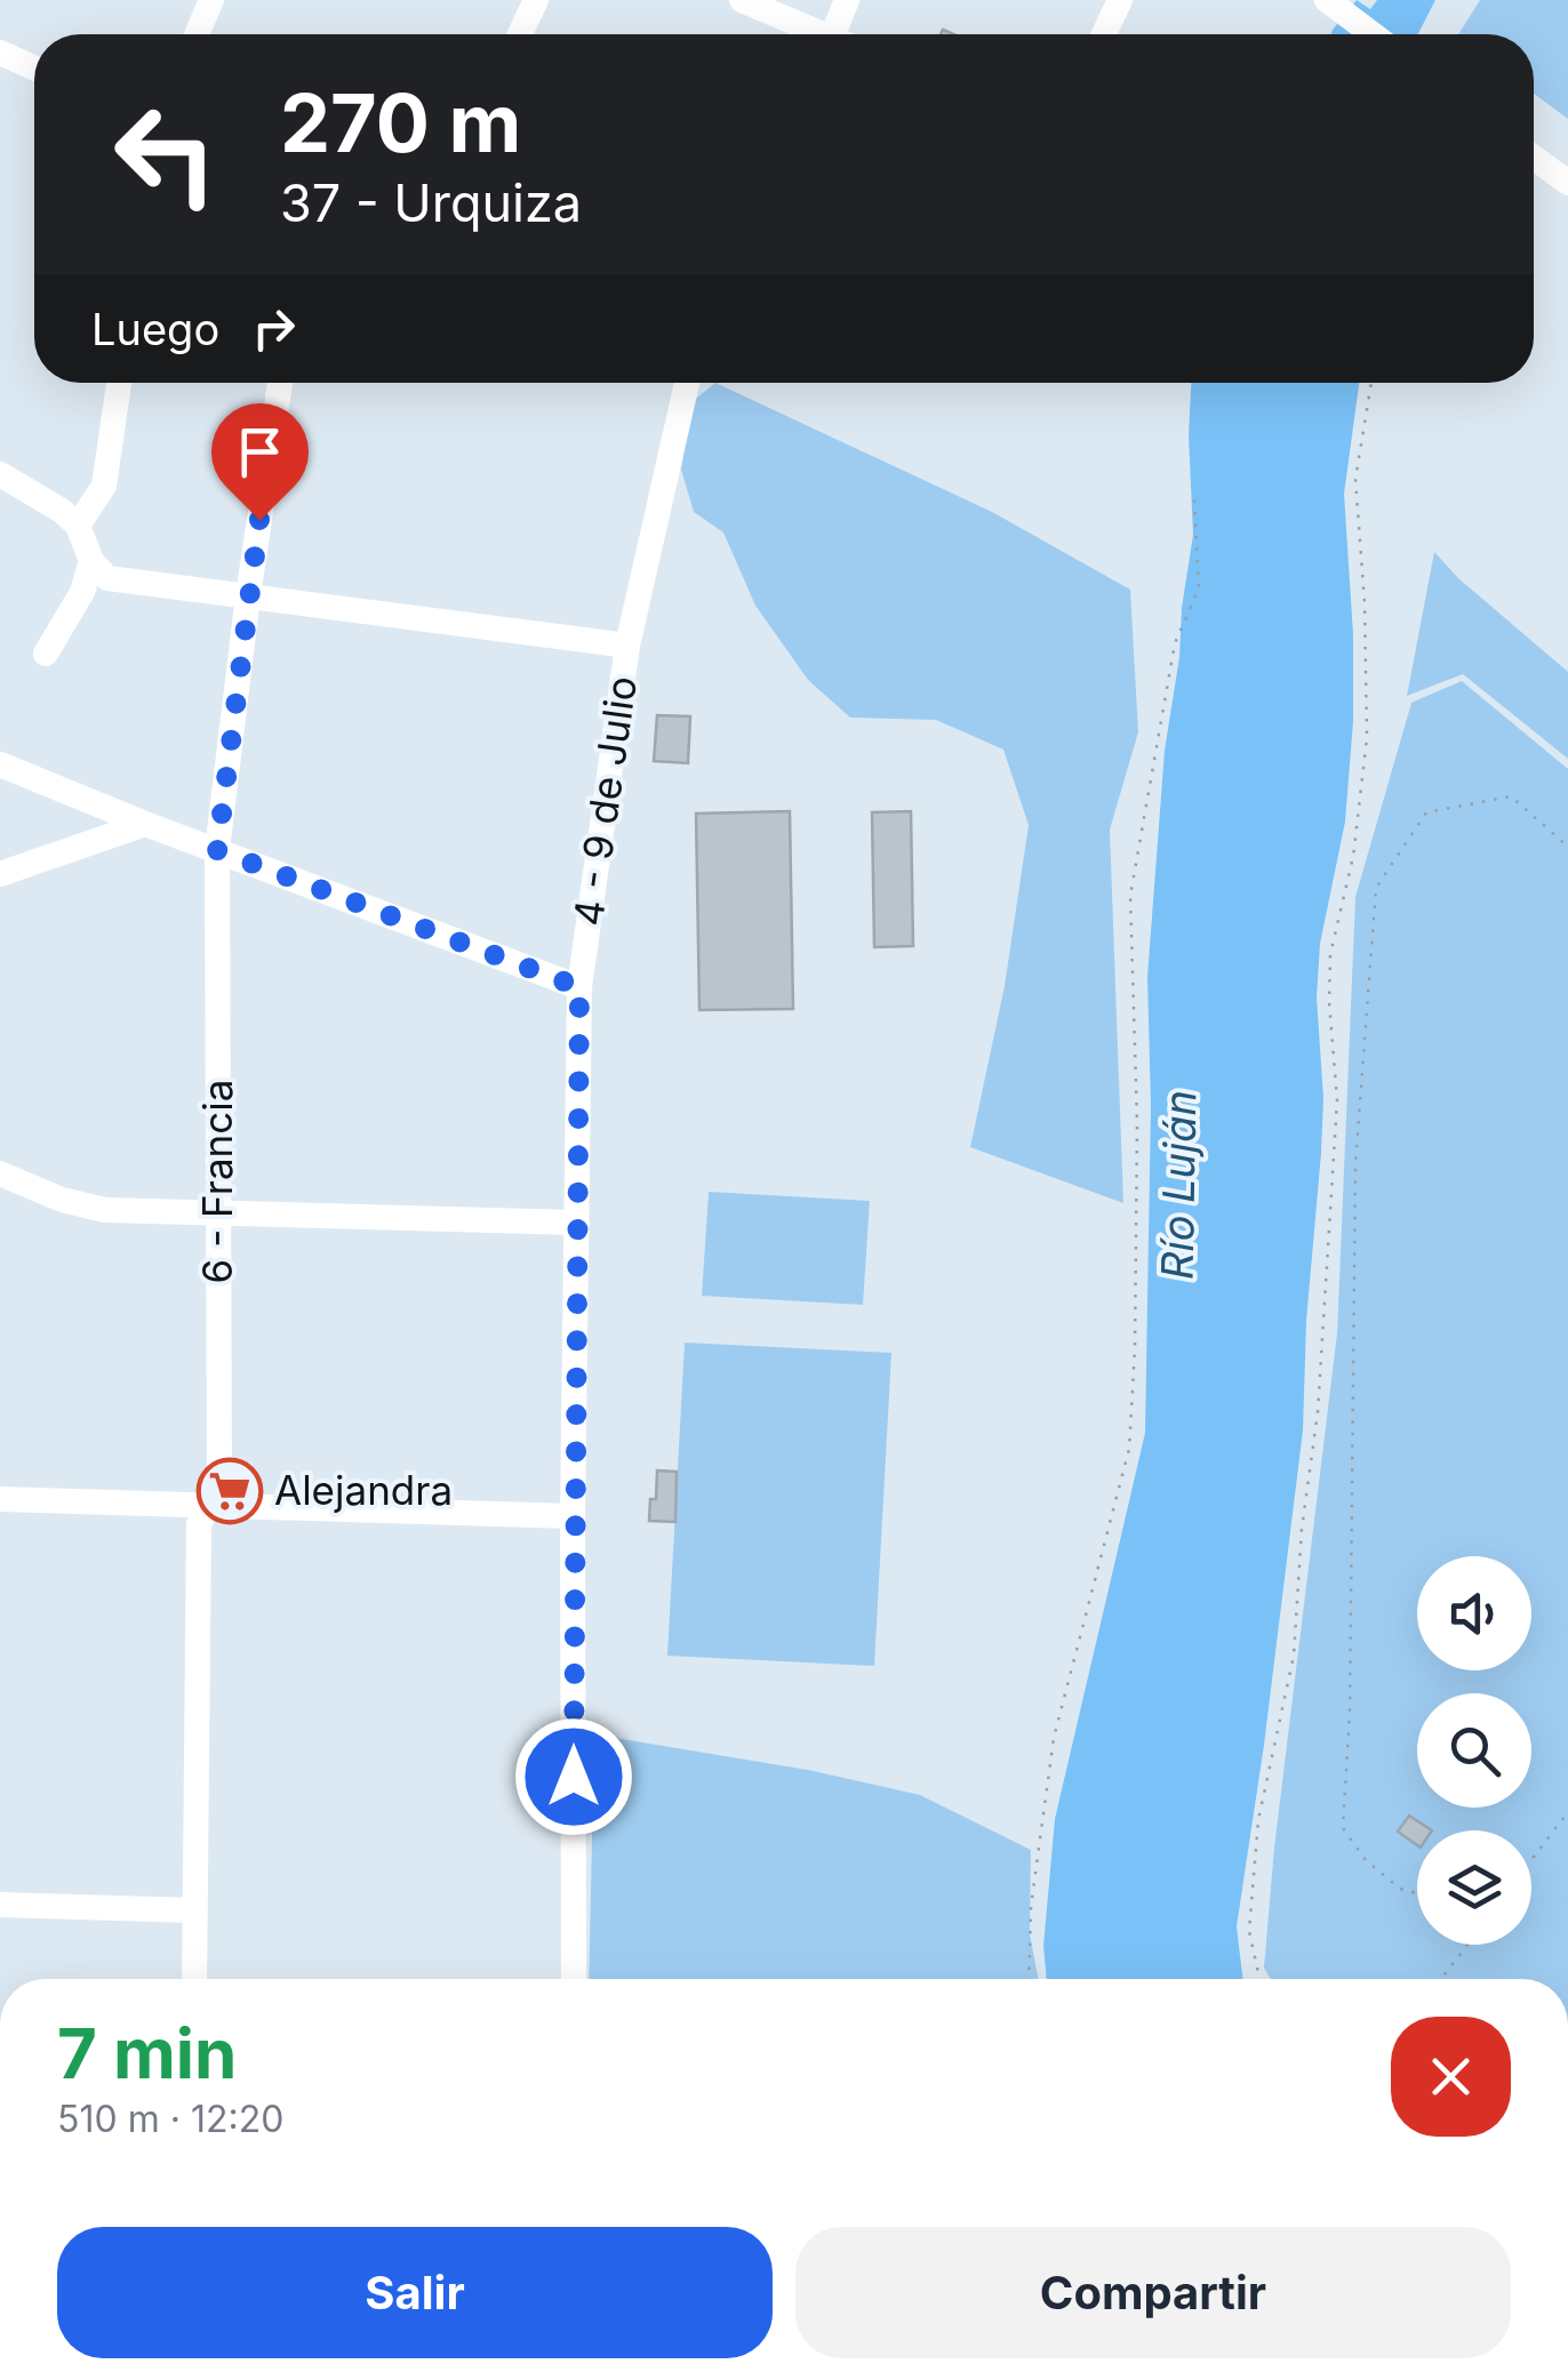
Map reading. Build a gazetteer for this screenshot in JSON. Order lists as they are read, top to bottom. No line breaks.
{"streets":{"street":["4 - 9 de Julio","6 - Francia"]},"water":["Río Luján"],"places":{"supermarket":["Alejandra"]},"page":{"turn":["270 m","37 - Urquiza"],"then":"Luego","heading":["7 min","510 m · 12:20"],"buttons":["Salir","Compartir"]}}
